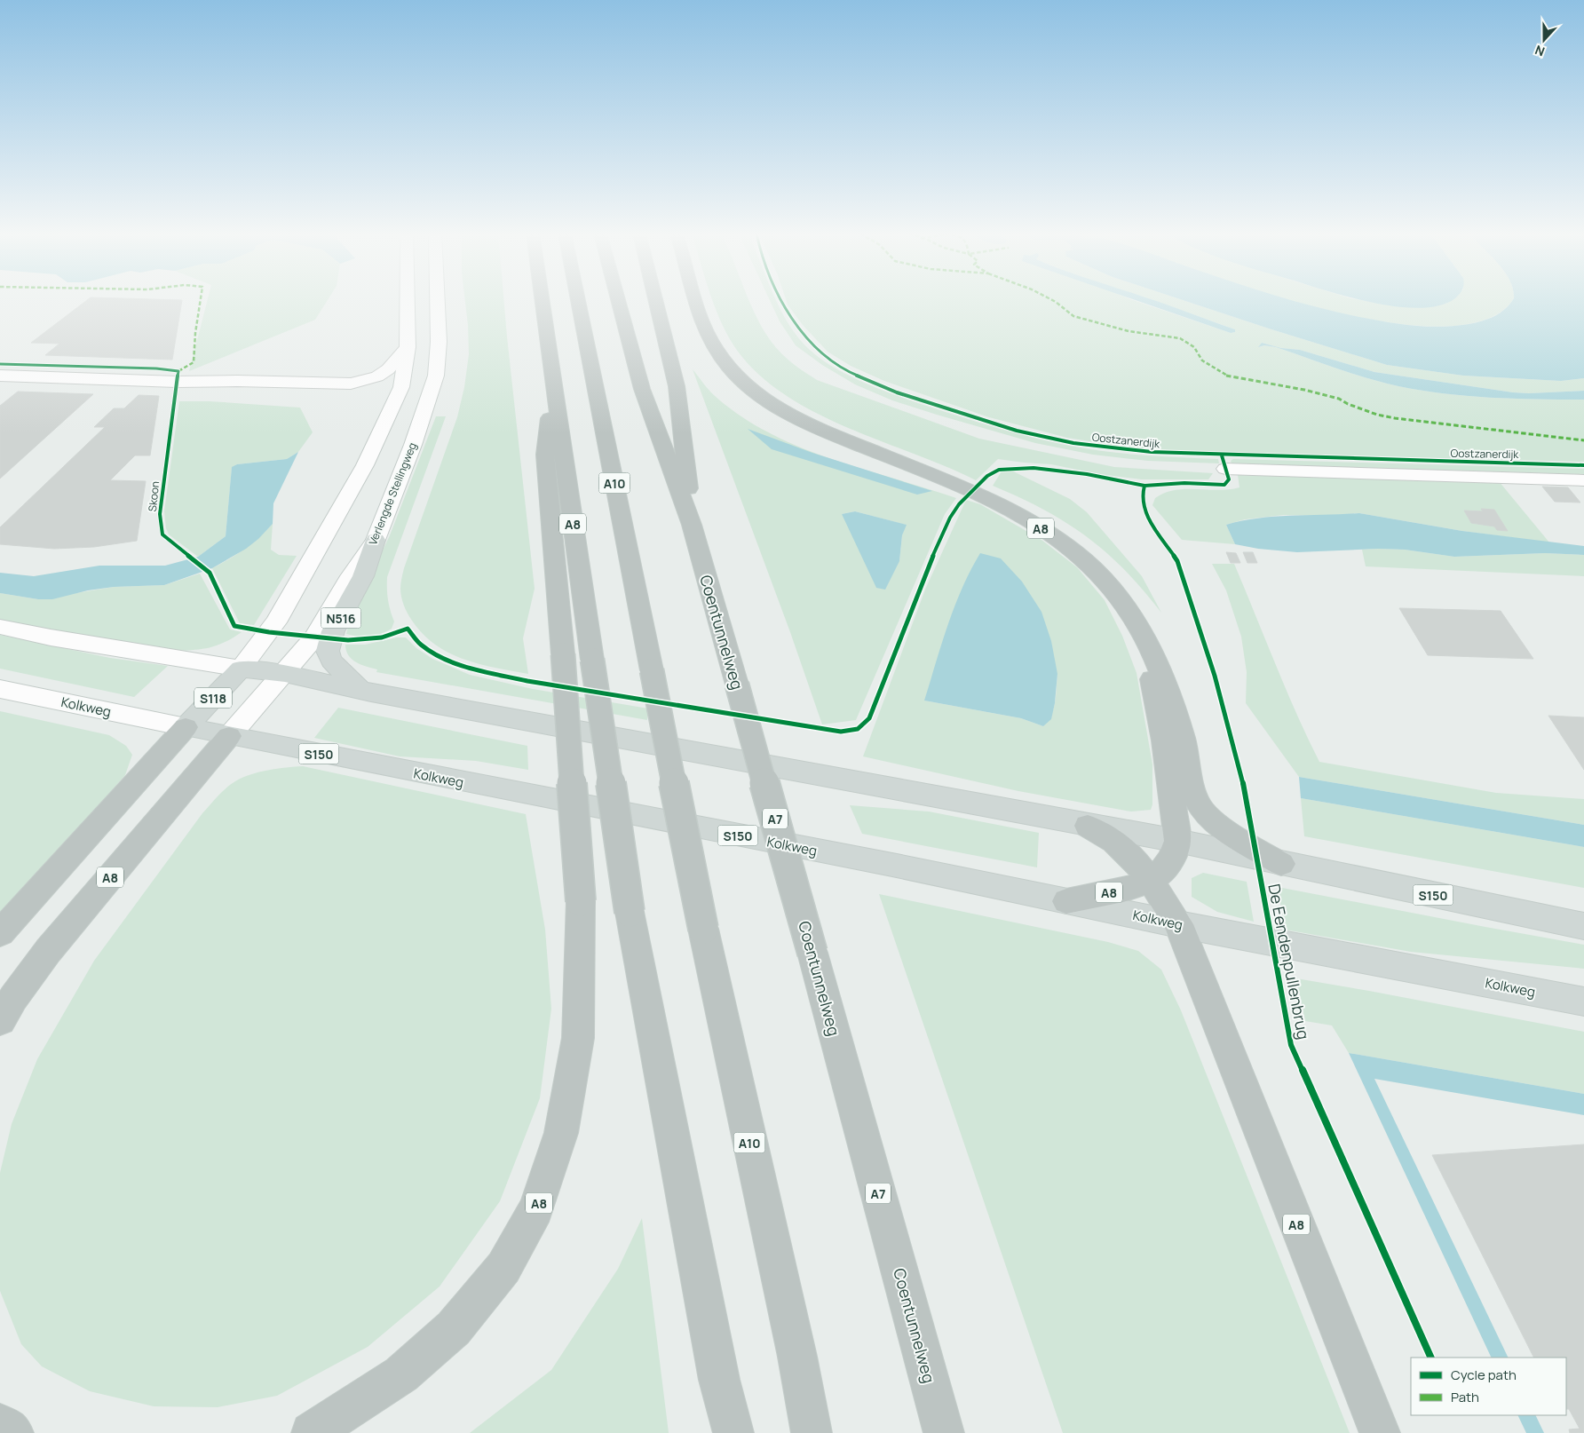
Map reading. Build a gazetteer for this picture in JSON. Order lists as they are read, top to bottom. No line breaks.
{"streets":{"highway":["A10","A8","Coentunnelweg","A7"],"main road":["Oostzanerdijk","Verlengde Stellingweg","N516","S118","Kolkweg","S150"],"cycle path":["Skoon","De Eendenpullenbrug"]},"crossings":[["Verlengde Stellingweg","A8"],["Verlengde Stellingweg","N516"],["Verlengde Stellingweg","Kolkweg"],["Verlengde Stellingweg","S150"],["A8","Kolkweg"],["A8","S150"],["N516","S150"],["S118","Kolkweg"],["S118","S150"]],"legend":["Cycle path","Path"],"north":"bottom"}
